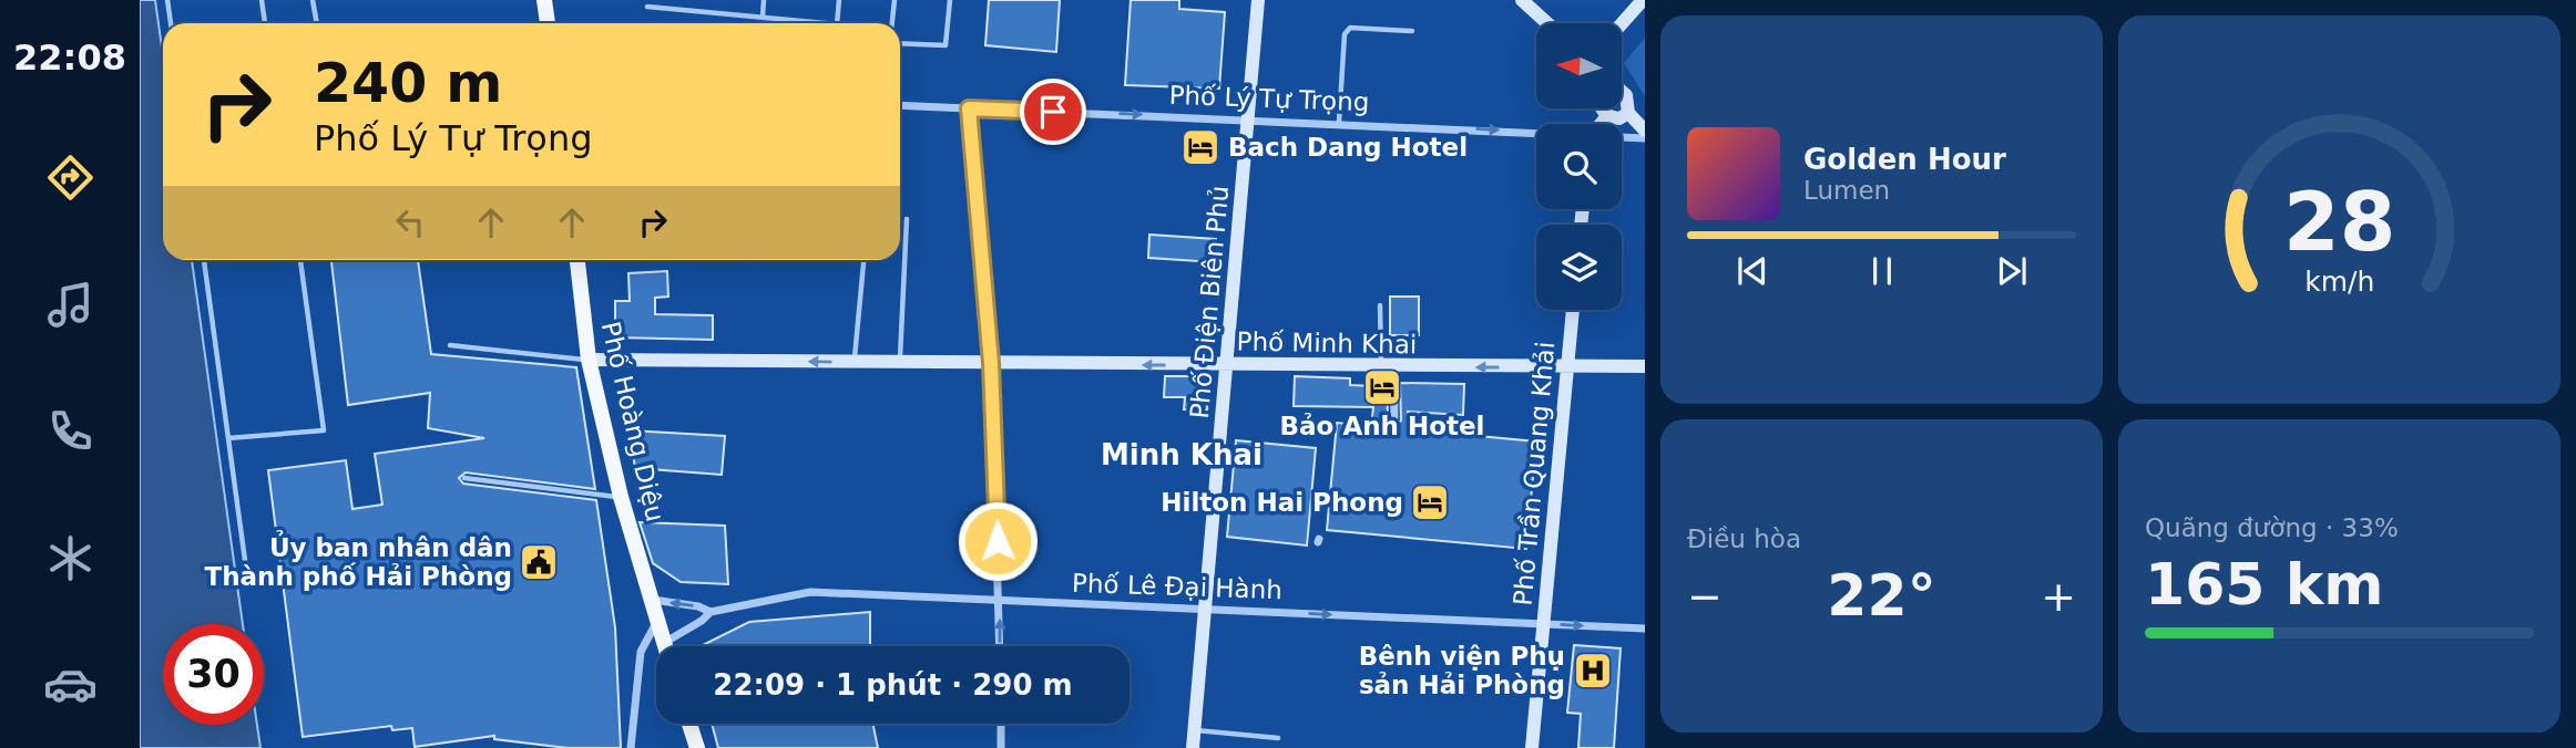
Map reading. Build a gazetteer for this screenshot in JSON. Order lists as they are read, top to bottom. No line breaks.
{"streets":{"main road":["Phố Hoàng Diệu"],"street":["Phố Lý Tự Trọng","Phố Điện Biên Phủ","Phố Minh Khai","Phố Trần Quang Khải","Phố Lê Đại Hành"]},"crossings":[["Phố Lý Tự Trọng","Phố Điện Biên Phủ"],["Phố Điện Biên Phủ","Phố Minh Khai"],["Phố Điện Biên Phủ","Phố Lê Đại Hành"],["Phố Minh Khai","Phố Hoàng Diệu"],["Phố Minh Khai","Phố Trần Quang Khải"],["Phố Hoàng Diệu","Phố Lê Đại Hành"],["Phố Trần Quang Khải","Phố Lê Đại Hành"]],"one_way":["Phố Lý Tự Trọng","Phố Minh Khai"],"districts":["Minh Khai"],"places":{"hotel":["Bach Dang Hotel","Bảo Anh Hotel","Hilton Hai Phong"],"public building":["Ủy ban nhân dân Thành phố Hải Phòng"],"hospital":["Bênh viện Phụ sản Hải Phòng"]},"north":"left","page":{"tabs":"22:08","turn":["240 m","Phố Lý Tự Trọng"],"song":["Golden Hour","Lumen"],"tile":["Điều hòa",["Quãng đường · 33%","165 km"]],"heat":["−","22°","+"],"limit":"30","trip":"22:09 · 1 phút · 290 m","gauge":["28","km/h"]}}
